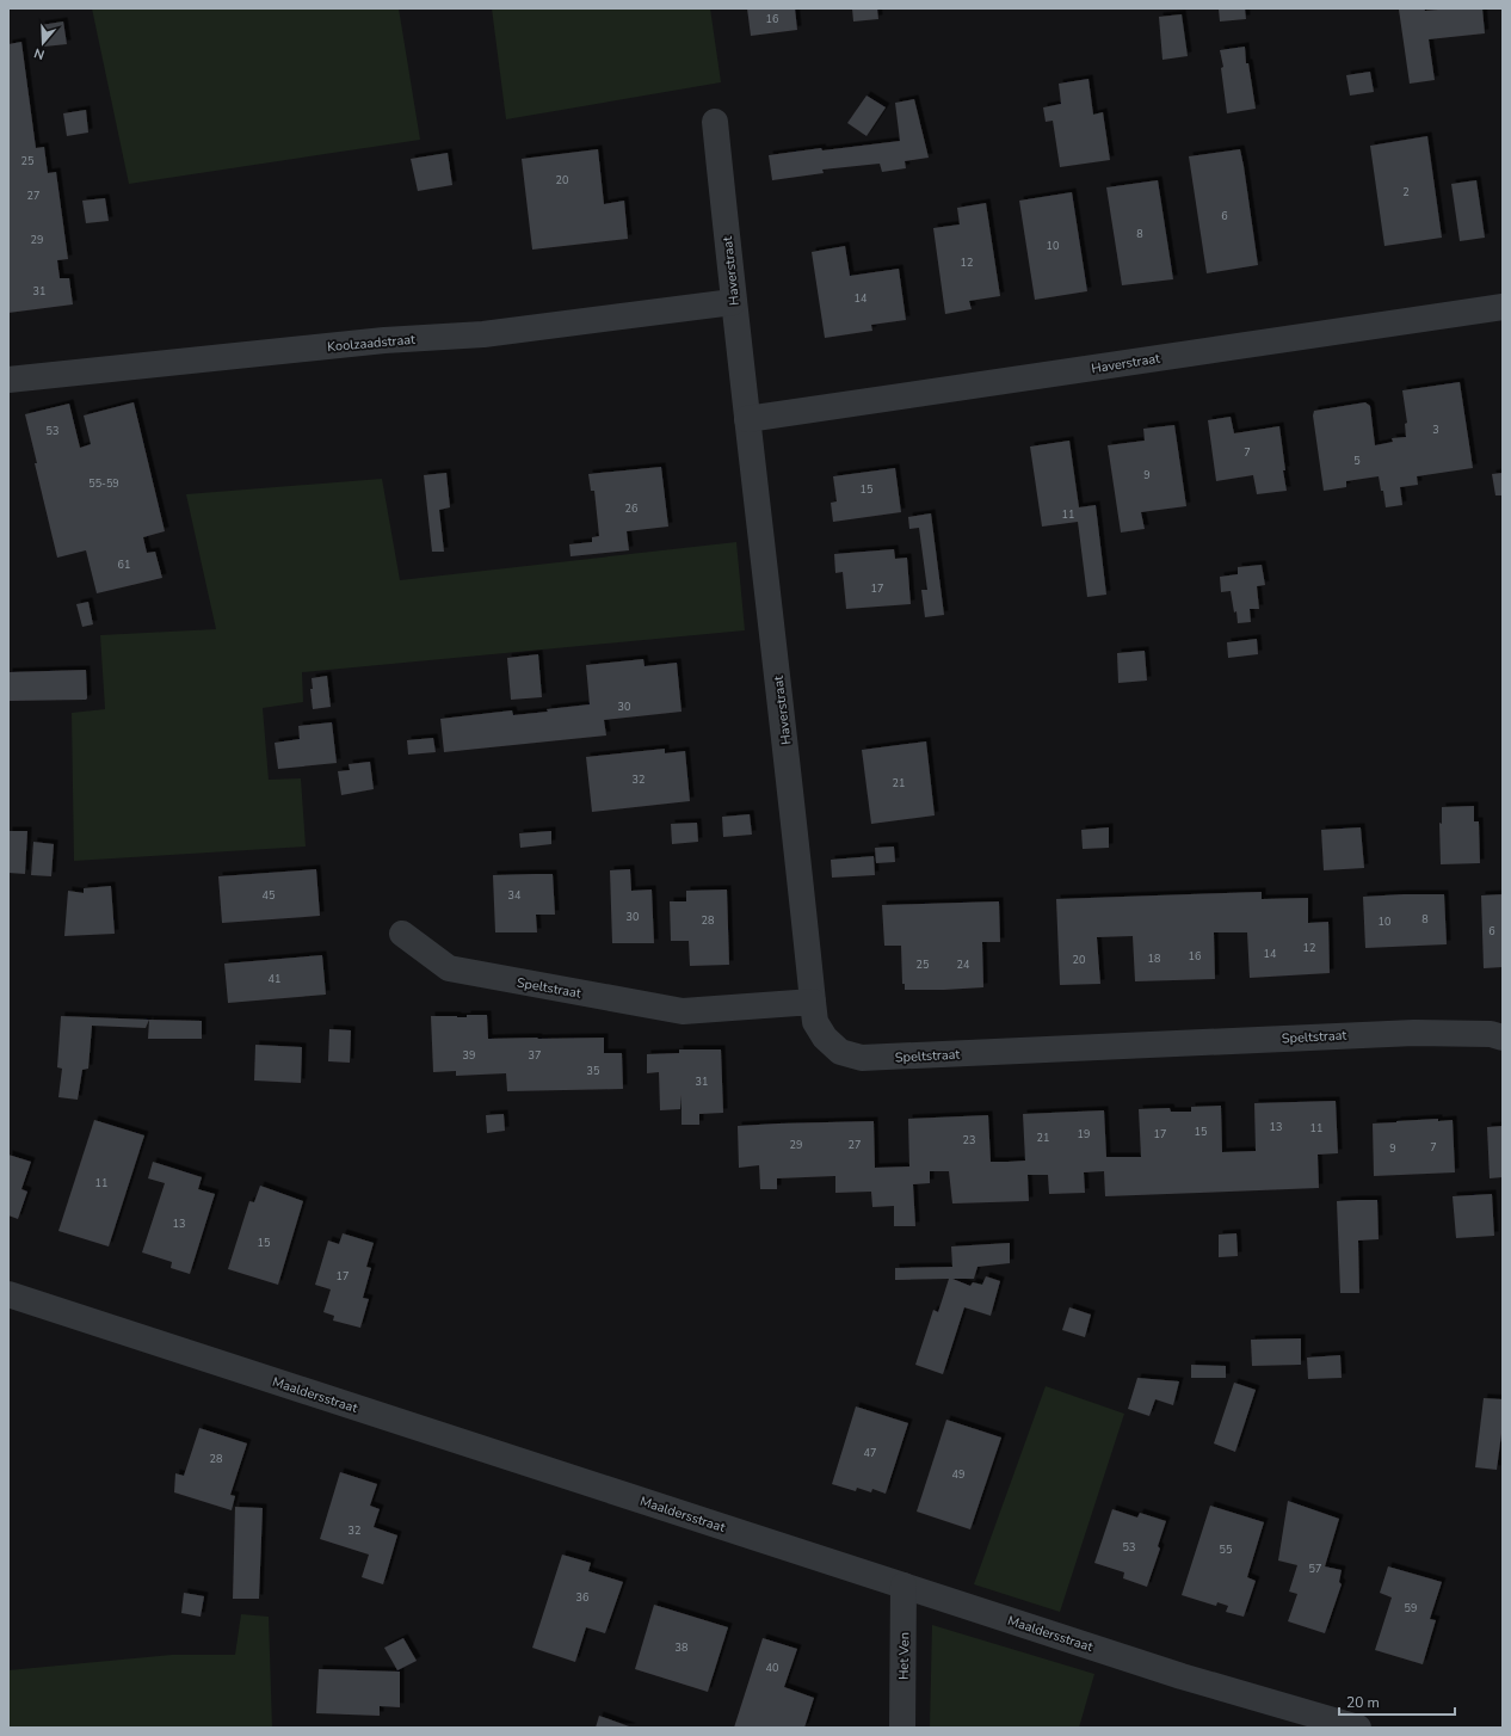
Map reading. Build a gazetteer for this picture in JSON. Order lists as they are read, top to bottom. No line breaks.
{"streets":{"street":["Haverstraat","Koolzaadstraat","Speltstraat","Maaldersstraat","Het Ven"]},"crossings":[["Haverstraat","Koolzaadstraat"],["Haverstraat","Speltstraat"],["Maaldersstraat","Het Ven"]],"house_numbers":["16","25","20","2","27","6","8","29","10","12","31","14","3","53","7","5","9","55-59","15","26","11","61","17","30","32","21","45","34","30","8","28","10","6","12","14","16","18","20","25","24","41","39","37","35","31","13","11","15","19","17","21","23","29","27","7","9","11","13","15","17","47","28","49","32","53","55","57","36","59","38","40"],"scale_bar":"20 m","north":"bottom"}
